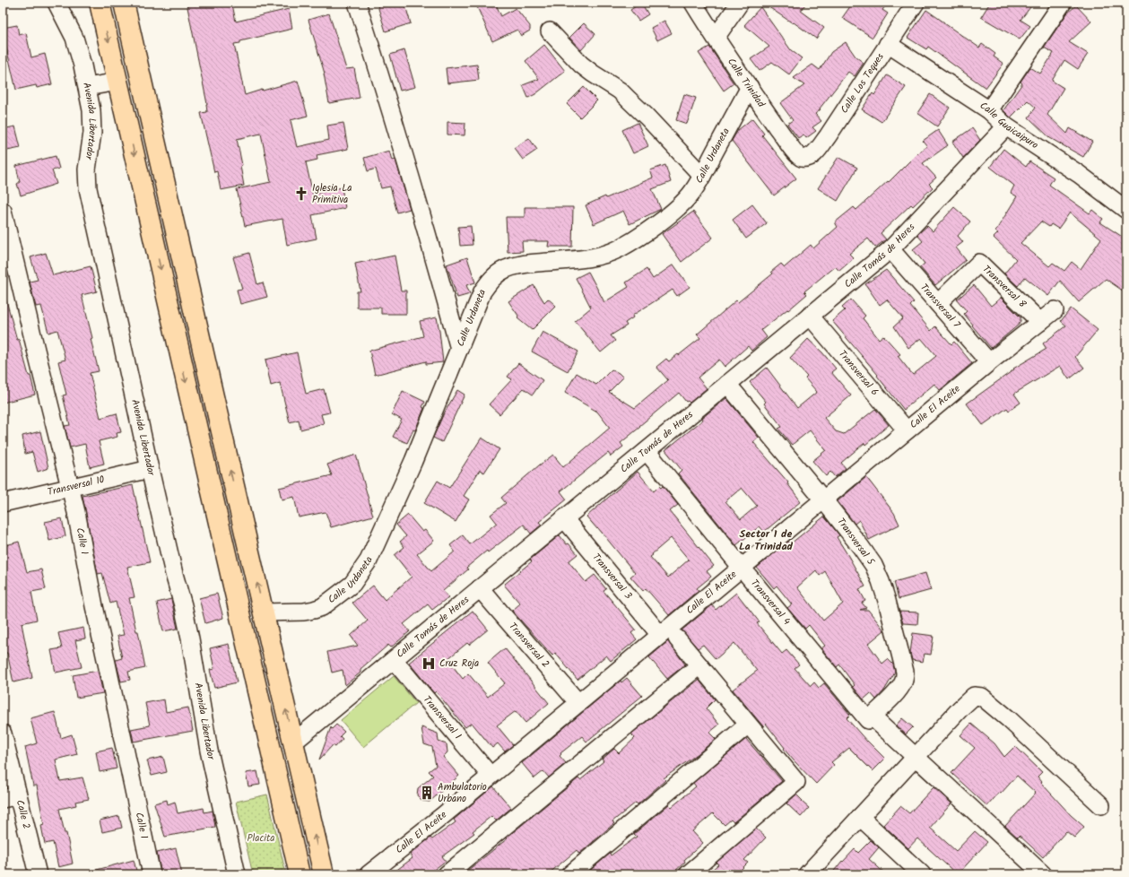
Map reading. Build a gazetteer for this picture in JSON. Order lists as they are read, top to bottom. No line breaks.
{"streets":{"street":["Calle Trinidad","Calle Los Teques","Avenida Libertador","Calle Guaicaipuro","Calle Urdaneta","Calle Tomás de Heres","Transversal 8","Transversal 7","Transversal 6","Calle El Aceite","Transversal 10","Calle 1","Transversal 5","Transversal 3","Transversal 4","Transversal 2","Transversal 1","Calle 2"]},"crossings":[["Calle Trinidad","Calle Los Teques"],["Calle Trinidad","Calle Urdaneta"],["Calle Los Teques","Calle Guaicaipuro"],["Avenida Libertador","Transversal 10"],["Calle Guaicaipuro","Calle Tomás de Heres"],["Calle Tomás de Heres","Transversal 7"],["Calle Tomás de Heres","Transversal 6"],["Calle Tomás de Heres","Transversal 5"],["Calle Tomás de Heres","Transversal 3"],["Calle Tomás de Heres","Transversal 4"],["Calle Tomás de Heres","Transversal 2"],["Calle Tomás de Heres","Transversal 1"],["Transversal 8","Transversal 7"],["Transversal 8","Calle El Aceite"],["Transversal 7","Calle El Aceite"],["Transversal 6","Calle El Aceite"],["Calle El Aceite","Transversal 5"],["Calle El Aceite","Transversal 3"],["Calle El Aceite","Transversal 4"],["Calle El Aceite","Transversal 2"],["Calle El Aceite","Transversal 1"],["Transversal 10","Calle 1"],["Transversal 5","Transversal 4"]],"districts":["Sector 1 de La Trinidad"],"parks":["Placita"],"places":{"church":["Iglesia La Primitiva"],"hospital":["Cruz Roja"],"building":["Ambulatorio Urbano"]}}
